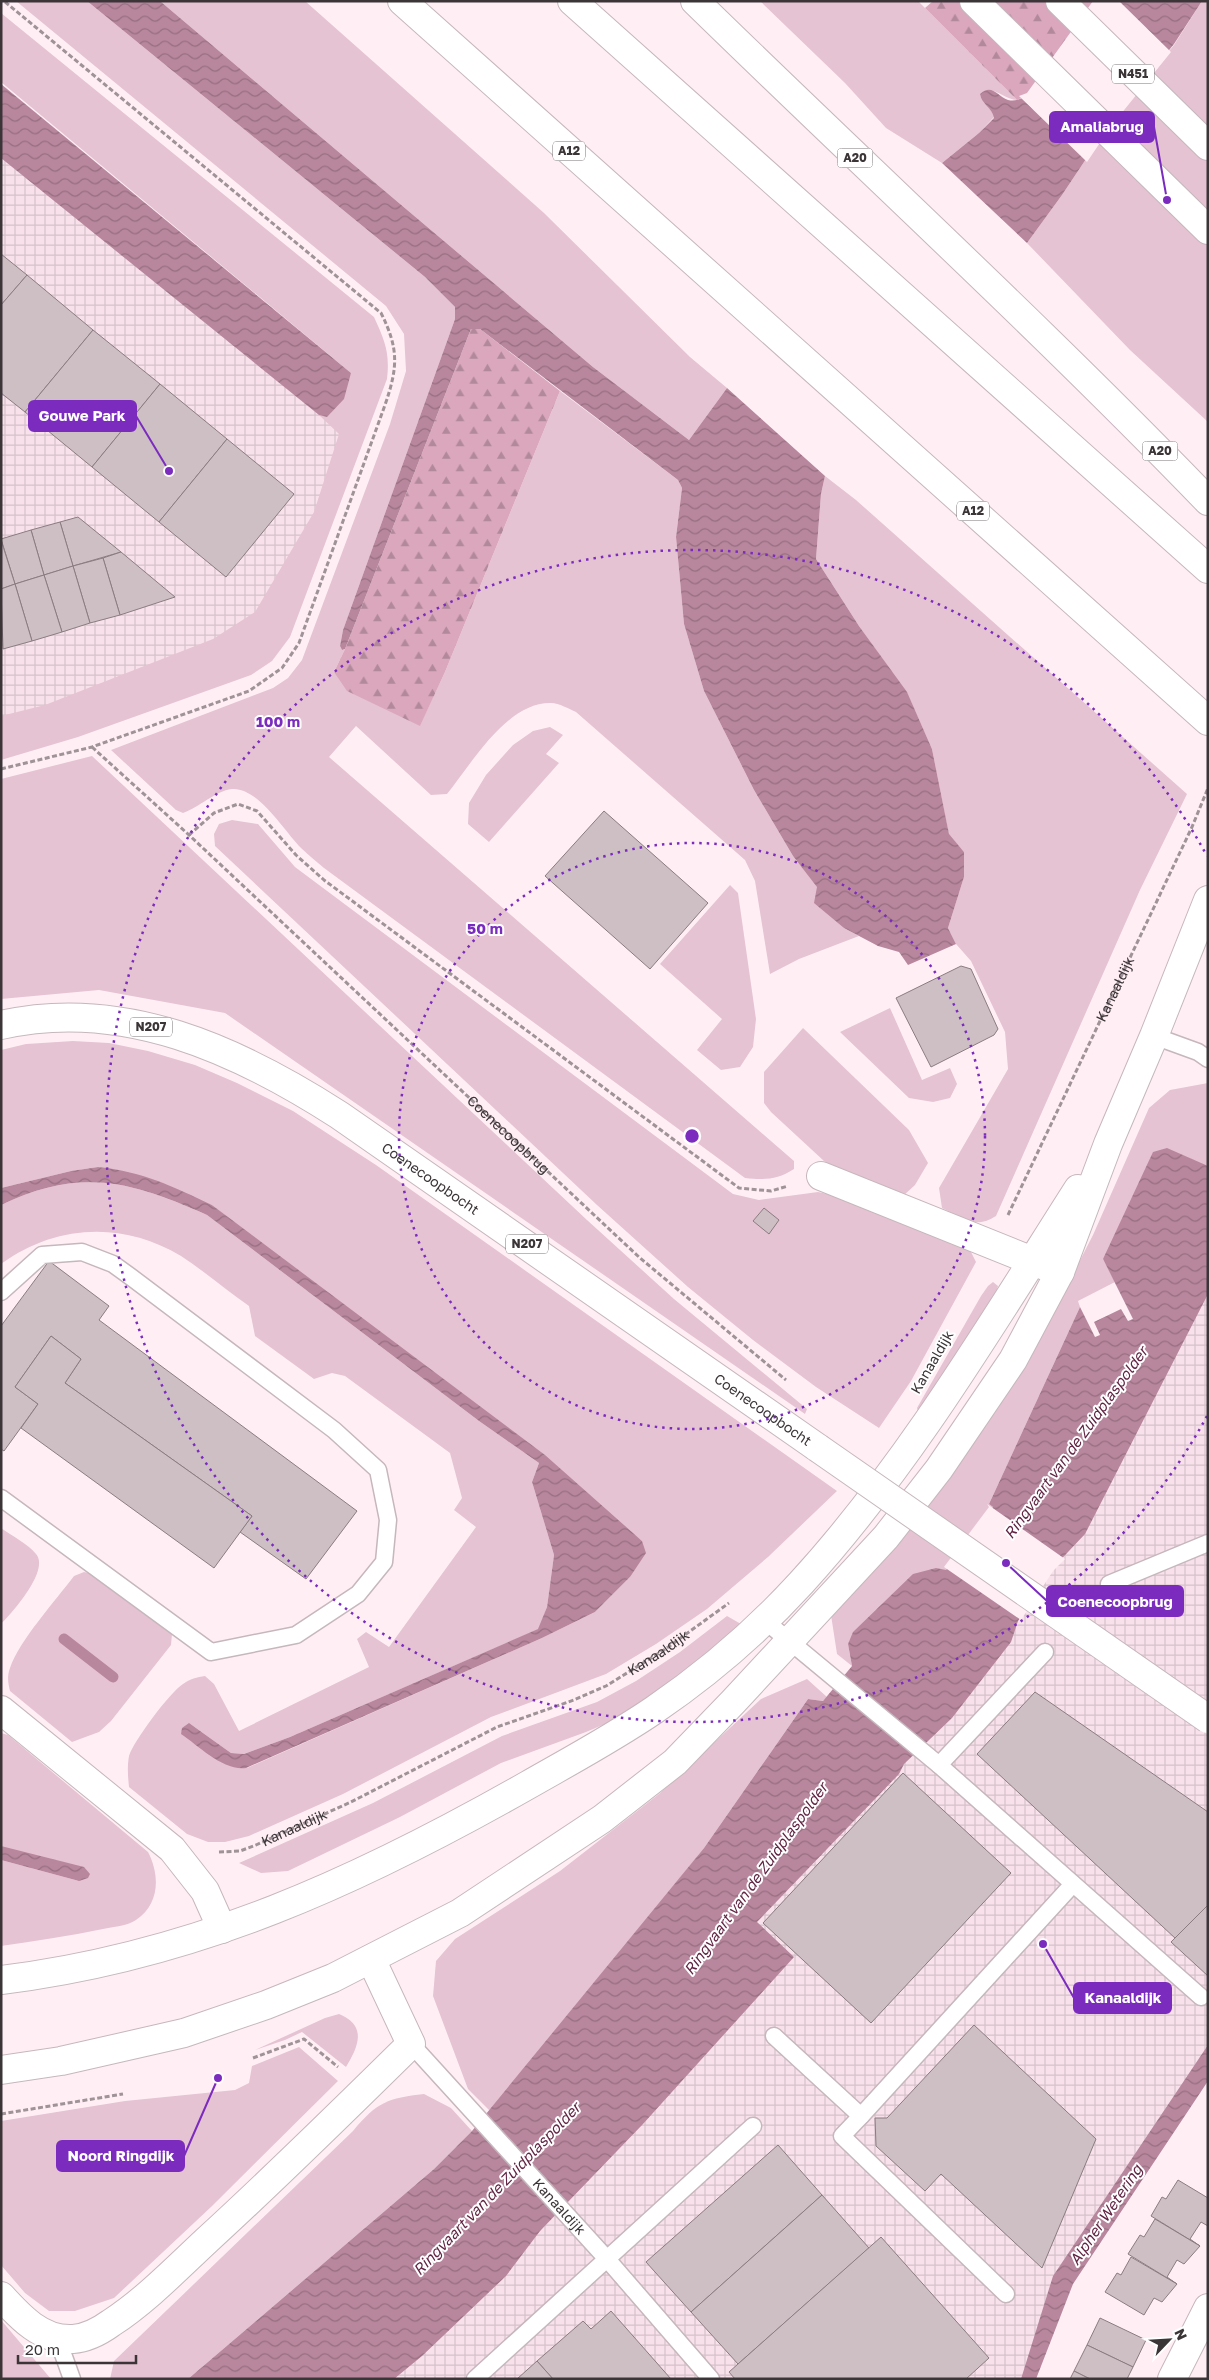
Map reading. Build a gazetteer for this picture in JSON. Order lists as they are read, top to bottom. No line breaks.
{"streets":{"main road":["N451","A12","A20","Kanaaldijk","N207","Coenecoopbocht"],"path":["Coenecoopbrug"]},"water":["Ringvaart van de Zuidplaspolder","Alpher Wetering"],"places":["Amaliabrug","Gouwe Park","Coenecoopbrug","Kanaaldijk","Noord Ringdijk"],"scale_bar":"20 m","north":"top right","rings":["100 m","50 m"]}
